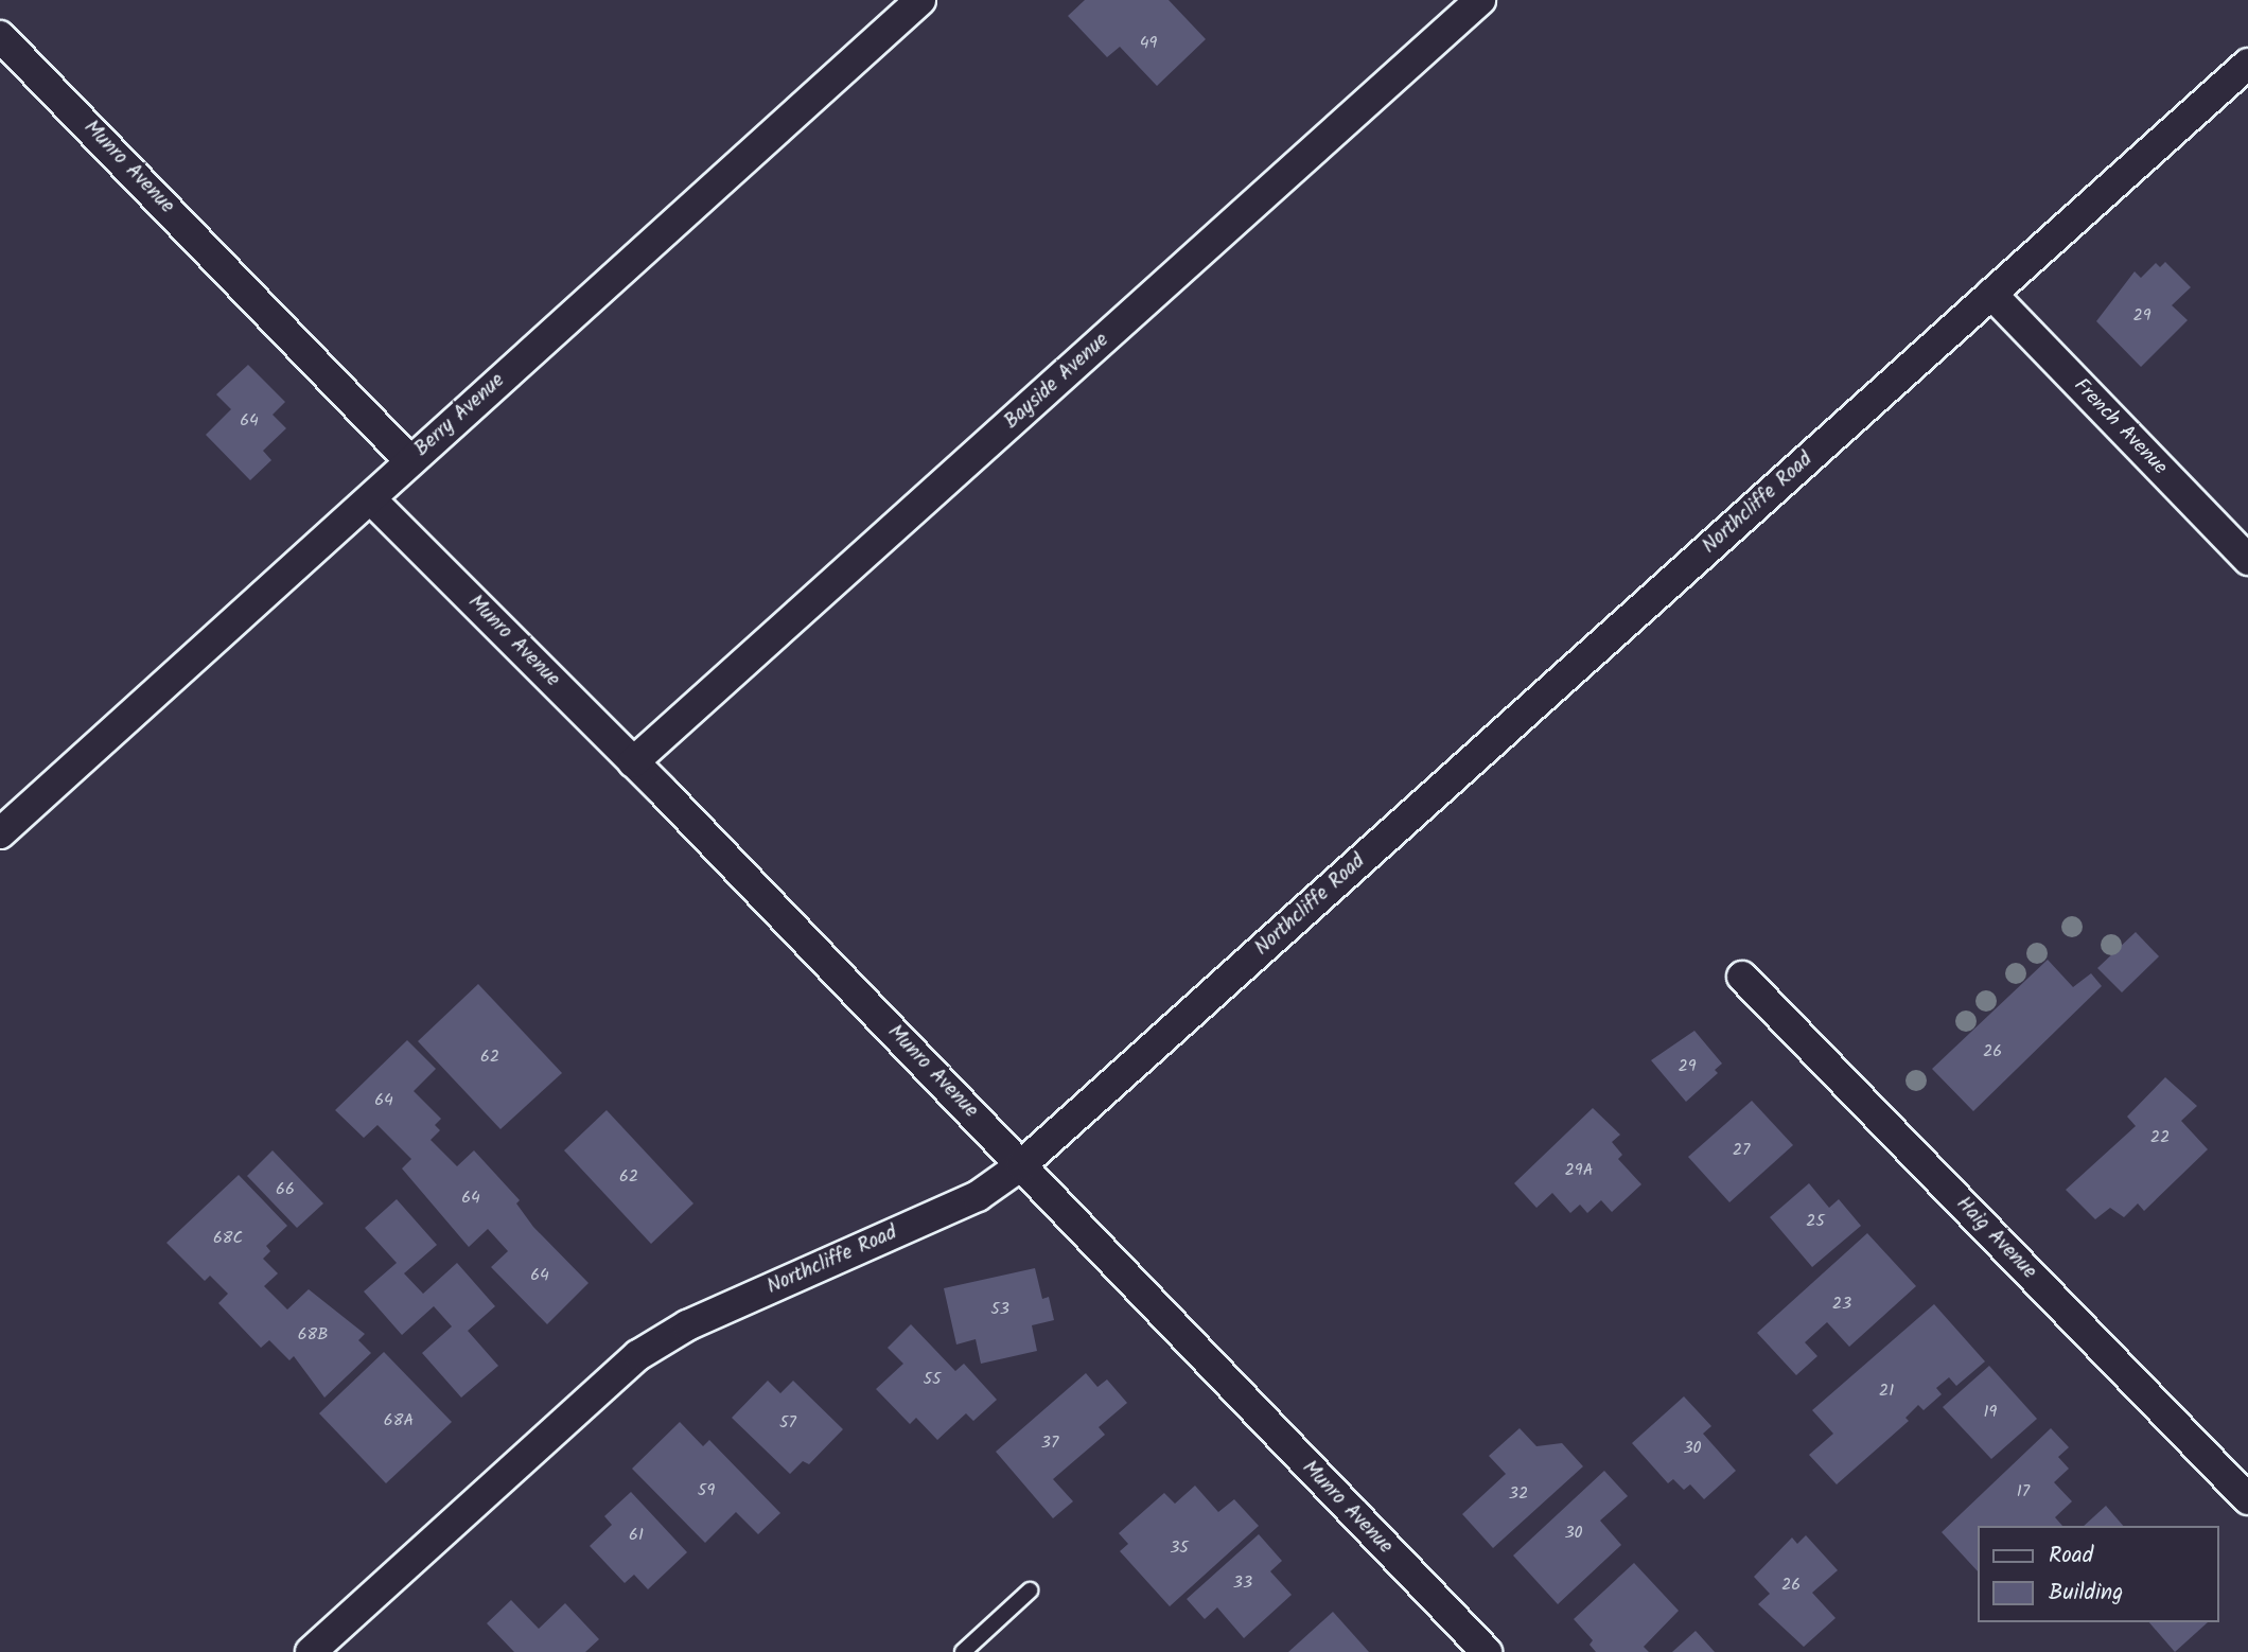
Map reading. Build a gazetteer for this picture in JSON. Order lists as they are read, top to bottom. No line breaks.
{"streets":{"street":["Munro Avenue","Bayside Avenue","Berry Avenue","French Avenue","Northcliffe Road","Haig Avenue"]},"crossings":[["Munro Avenue","Bayside Avenue"],["Munro Avenue","Berry Avenue"],["Munro Avenue","Northcliffe Road"],["French Avenue","Northcliffe Road"]],"house_numbers":["49","29","64","26","62","29","64","22","27","29A","62","66","64","25","68C","64","23","53","68B","55","21","19","68A","57","37","30","59","17","32","30","61","35","33","26"],"legend":["Road","Building"]}
